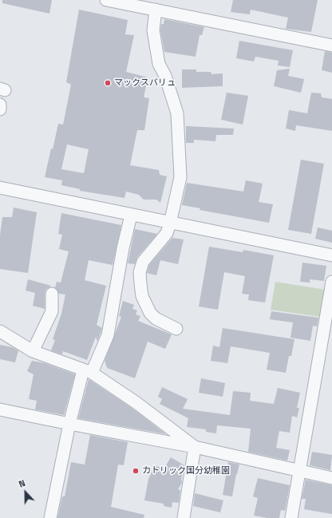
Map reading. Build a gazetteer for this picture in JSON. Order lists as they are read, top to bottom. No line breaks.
{"places":["マックスバリュ","カトリック国分幼稚園"],"north":"top"}
